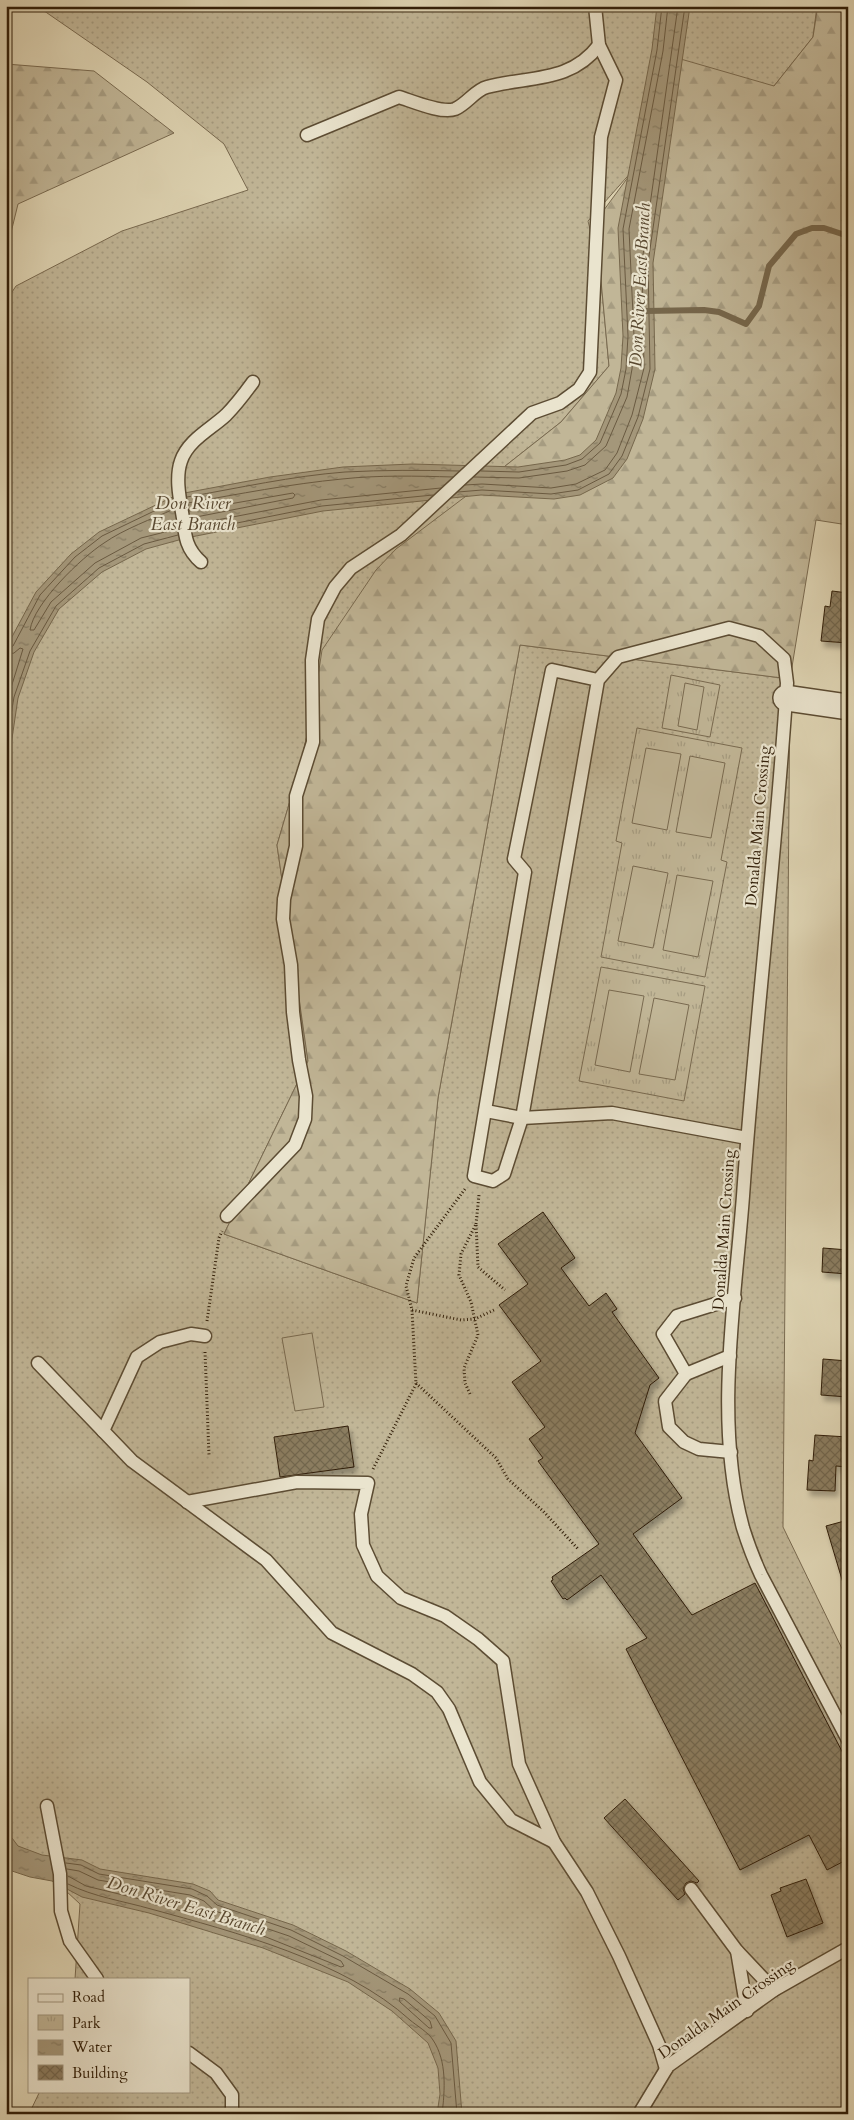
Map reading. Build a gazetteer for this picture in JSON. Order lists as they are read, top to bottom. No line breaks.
{"streets":{"lane":["Donalda Main Crossing"]},"water":["Don River East Branch"],"legend":["Road","Park","Water","Building"]}
